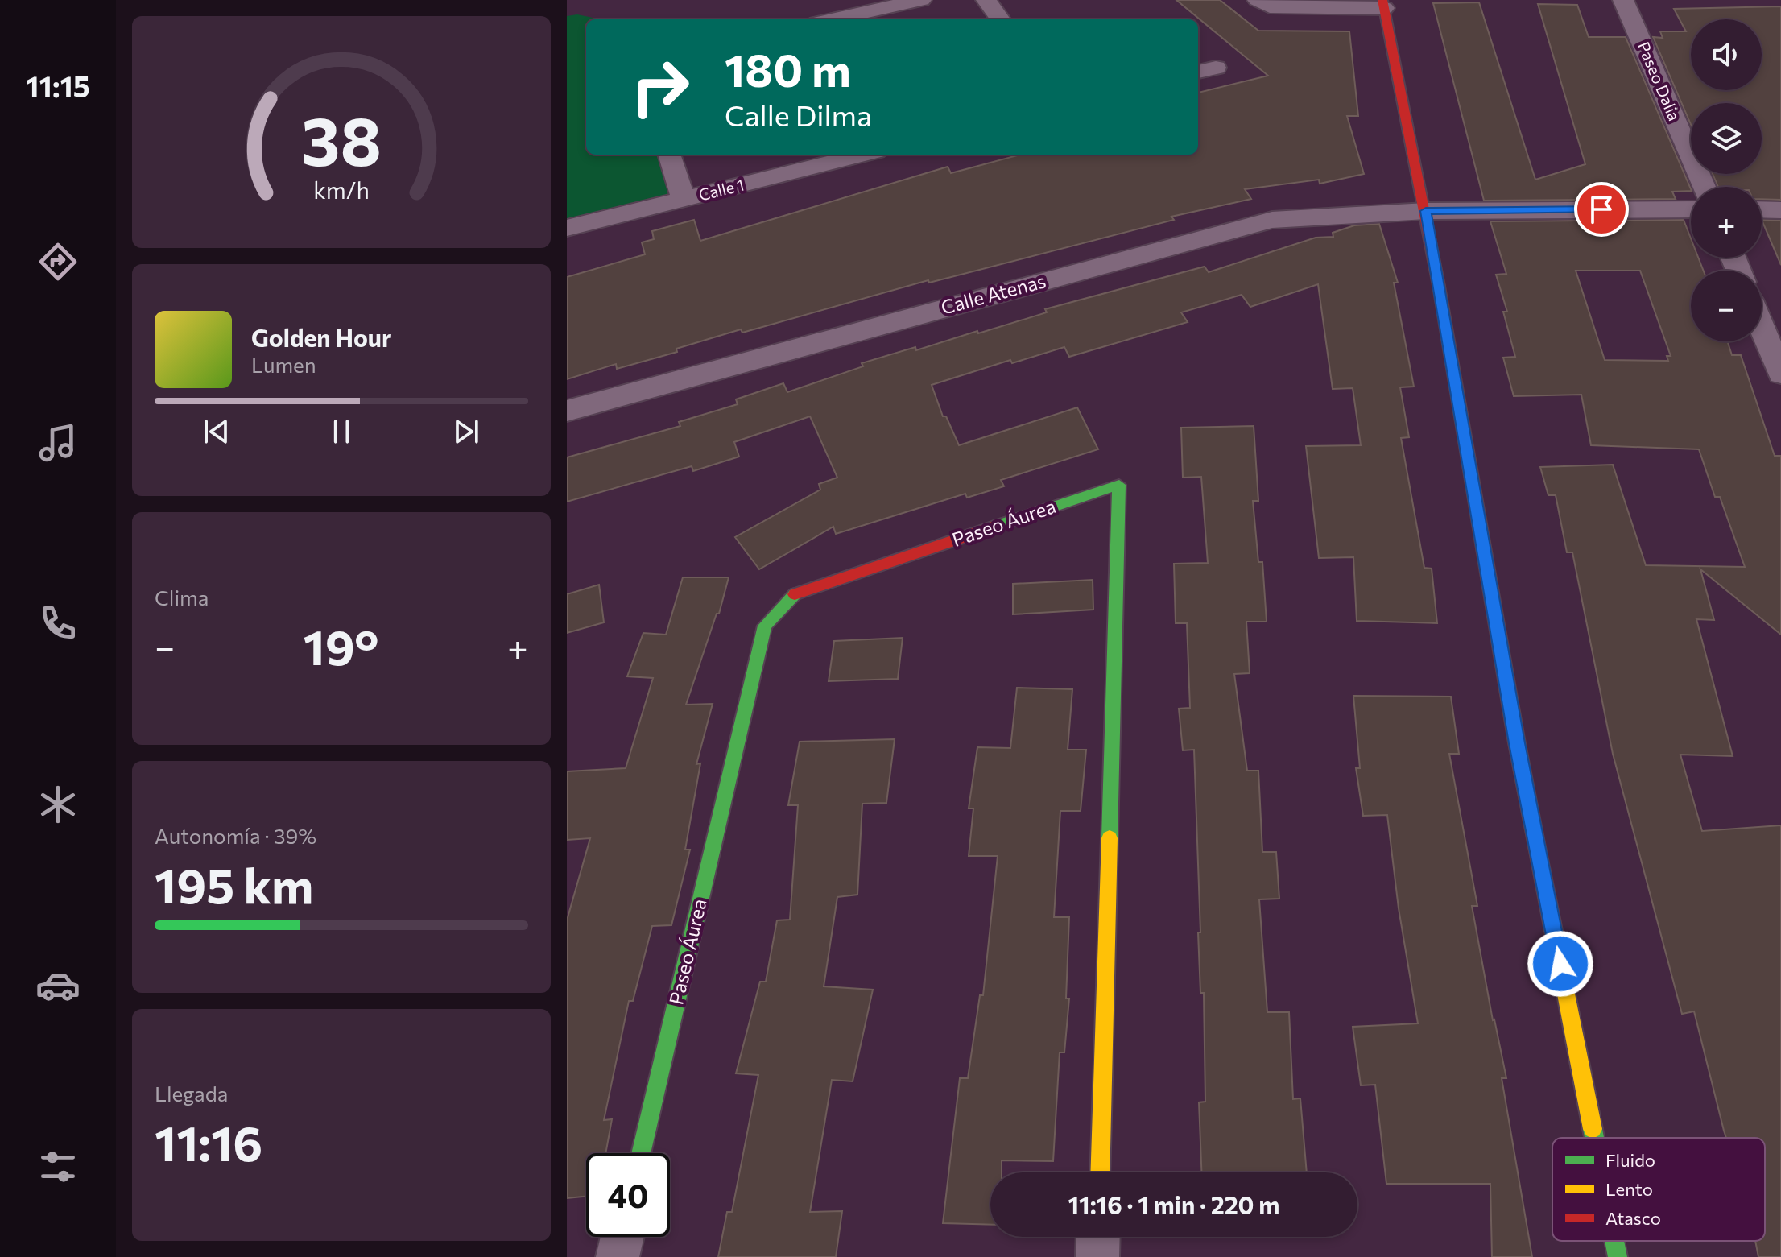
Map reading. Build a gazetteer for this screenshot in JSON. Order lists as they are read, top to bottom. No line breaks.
{"streets":{"street":["Paseo Dalia","Calle 1","Calle Atenas","Paseo Áurea"]},"legend":["Fluido","Lento","Atasco"],"page":{"tabs":"11:15","map_buttons":["+","−"],"turn":["180 m","Calle Dilma"],"song":["Golden Hour","Lumen"],"tile":["Clima",["Autonomía · 39%","195 km"],["Llegada","11:16"]],"heat":["−","19°","+"],"limit":"40","trip":"11:16 · 1 min · 220 m","gauge":["38","km/h"]}}
